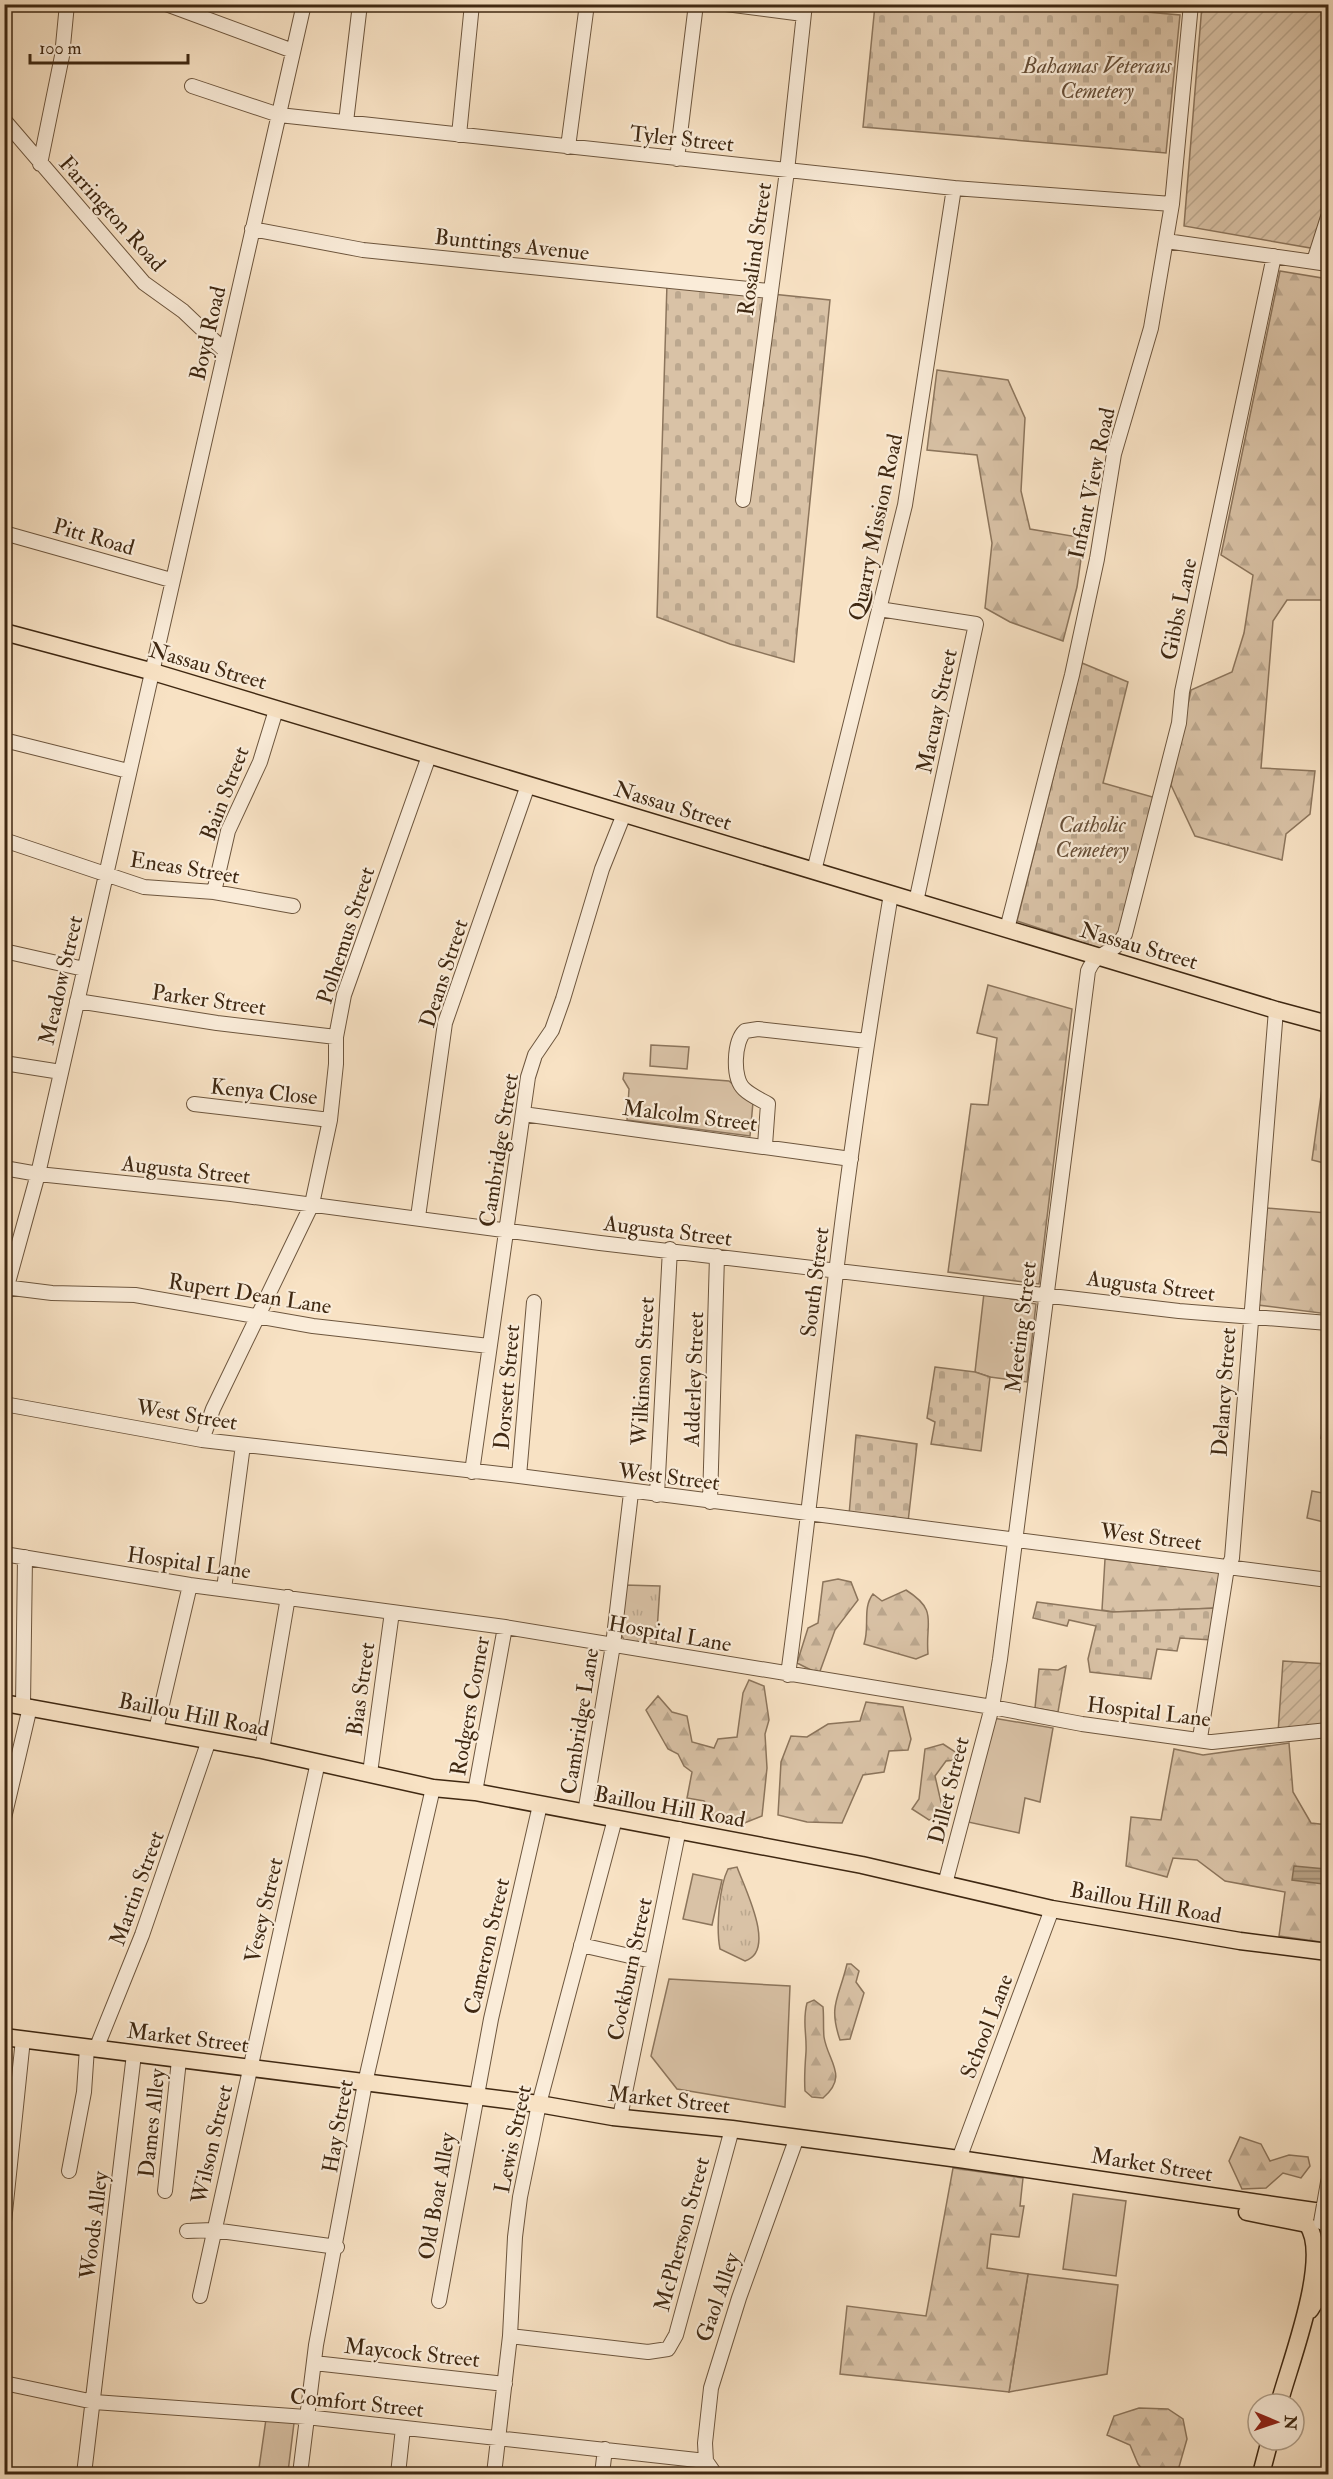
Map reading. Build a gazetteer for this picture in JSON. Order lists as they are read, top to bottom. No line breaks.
{"streets":{"main road":["Nassau Street","Baillou Hill Road","Market Street"],"street":["Tyler Street","Farrington Road","Bunttings Avenue","Rosalind Street","Boyd Road","Infant View Road","Quarry Mission Road","Pitt Road","Gibbs Lane","Macuay Street","Bain Street","Eneas Street","Polhemus Street","Deans Street","Meadow Street","Parker Street","Kenya Close","Malcolm Street","Cambridge Street","Augusta Street","South Street","Rupert Dean Lane","Meeting Street","Wilkinson Street","Adderley Street","Dorsett Street","Delancy Street","West Street","Hospital Lane","Bias Street","Rodgers Corner","Cambridge Lane","Dillet Street","Martin Street","Vesey Street","Cameron Street","Cockburn Street","School Lane","Dames Alley","Hay Street","Lewis Street","Wilson Street","Old Boat Alley","Woods Alley","McPherson Street","Gaol Alley","Maycock Street","Comfort Street"]},"crossings":[["Tyler Street","Rosalind Street"],["Tyler Street","Boyd Road"],["Tyler Street","Infant View Road"],["Tyler Street","Quarry Mission Road"],["Farrington Road","Boyd Road"],["Bunttings Avenue","Rosalind Street"],["Bunttings Avenue","Boyd Road"],["Boyd Road","Pitt Road"],["Boyd Road","Nassau Street"],["Boyd Road","Meadow Street"],["Infant View Road","Nassau Street"],["Quarry Mission Road","Nassau Street"],["Quarry Mission Road","Macuay Street"],["Gibbs Lane","Nassau Street"],["Gibbs Lane","Meeting Street"],["Nassau Street","Macuay Street"],["Nassau Street","Bain Street"],["Nassau Street","Polhemus Street"],["Nassau Street","Deans Street"],["Nassau Street","Meadow Street"],["Nassau Street","Cambridge Street"],["Nassau Street","South Street"],["Nassau Street","Meeting Street"],["Nassau Street","Delancy Street"],["Bain Street","Eneas Street"],["Eneas Street","Meadow Street"],["Polhemus Street","Parker Street"],["Polhemus Street","Kenya Close"],["Polhemus Street","Augusta Street"],["Polhemus Street","Rupert Dean Lane"],["Polhemus Street","West Street"],["Deans Street","Augusta Street"],["Meadow Street","Parker Street"],["Meadow Street","Augusta Street"],["Meadow Street","Rupert Dean Lane"],["Malcolm Street","Cambridge Street"],["Malcolm Street","South Street"],["Cambridge Street","Augusta Street"],["Cambridge Street","Rupert Dean Lane"],["Cambridge Street","West Street"],["Augusta Street","South Street"],["Augusta Street","Meeting Street"],["Augusta Street","Wilkinson Street"],["Augusta Street","Adderley Street"],["Augusta Street","Delancy Street"],["South Street","West Street"],["South Street","Hospital Lane"],["Meeting Street","West Street"],["Meeting Street","Hospital Lane"],["Meeting Street","Dillet Street"],["Wilkinson Street","West Street"],["Adderley Street","West Street"],["Dorsett Street","West Street"],["Delancy Street","West Street"],["Delancy Street","Hospital Lane"],["West Street","Cambridge Lane"],["Hospital Lane","Bias Street"],["Hospital Lane","Rodgers Corner"],["Hospital Lane","Cambridge Lane"],["Hospital Lane","Dillet Street"],["Bias Street","Baillou Hill Road"],["Rodgers Corner","Baillou Hill Road"],["Baillou Hill Road","Cambridge Lane"],["Baillou Hill Road","Dillet Street"],["Baillou Hill Road","Martin Street"],["Baillou Hill Road","Vesey Street"],["Baillou Hill Road","Cameron Street"],["Baillou Hill Road","Cockburn Street"],["Baillou Hill Road","School Lane"],["Baillou Hill Road","Hay Street"],["Baillou Hill Road","Lewis Street"],["Martin Street","Market Street"],["Vesey Street","Market Street"],["Vesey Street","Wilson Street"],["Cameron Street","Market Street"],["Cameron Street","Old Boat Alley"],["Cockburn Street","Market Street"],["School Lane","Market Street"],["Market Street","Dames Alley"],["Market Street","Hay Street"],["Market Street","Lewis Street"],["Market Street","Wilson Street"],["Market Street","Old Boat Alley"],["Market Street","Woods Alley"],["Market Street","McPherson Street"],["Market Street","Gaol Alley"],["Hay Street","Wilson Street"],["Hay Street","Maycock Street"],["Hay Street","Comfort Street"],["Lewis Street","McPherson Street"],["Lewis Street","Maycock Street"],["Lewis Street","Comfort Street"],["Woods Alley","Comfort Street"],["Gaol Alley","Comfort Street"]],"parks":["Bahamas Veterans Cemetery","Catholic Cemetery"],"scale_bar":"100 m","north":"right"}
